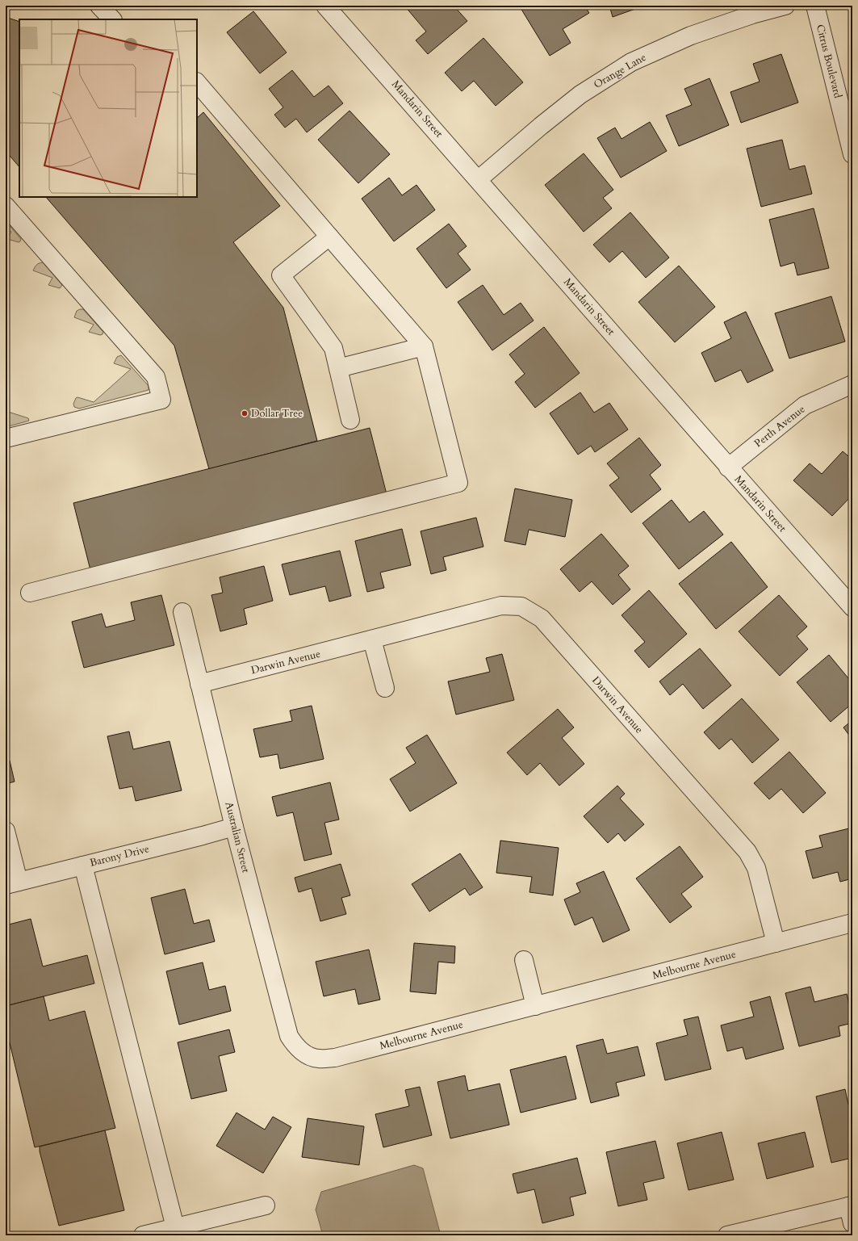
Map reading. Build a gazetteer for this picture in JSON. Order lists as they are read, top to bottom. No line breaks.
{"streets":{"street":["Citrus Boulevard","Orange Lane","Mandarin Street","Perth Avenue","Darwin Avenue","Australian Street","Barony Drive","Melbourne Avenue"]},"crossings":[["Orange Lane","Mandarin Street"],["Mandarin Street","Perth Avenue"],["Darwin Avenue","Australian Street"],["Darwin Avenue","Melbourne Avenue"],["Australian Street","Barony Drive"],["Australian Street","Melbourne Avenue"]],"places":["Dollar Tree"]}
